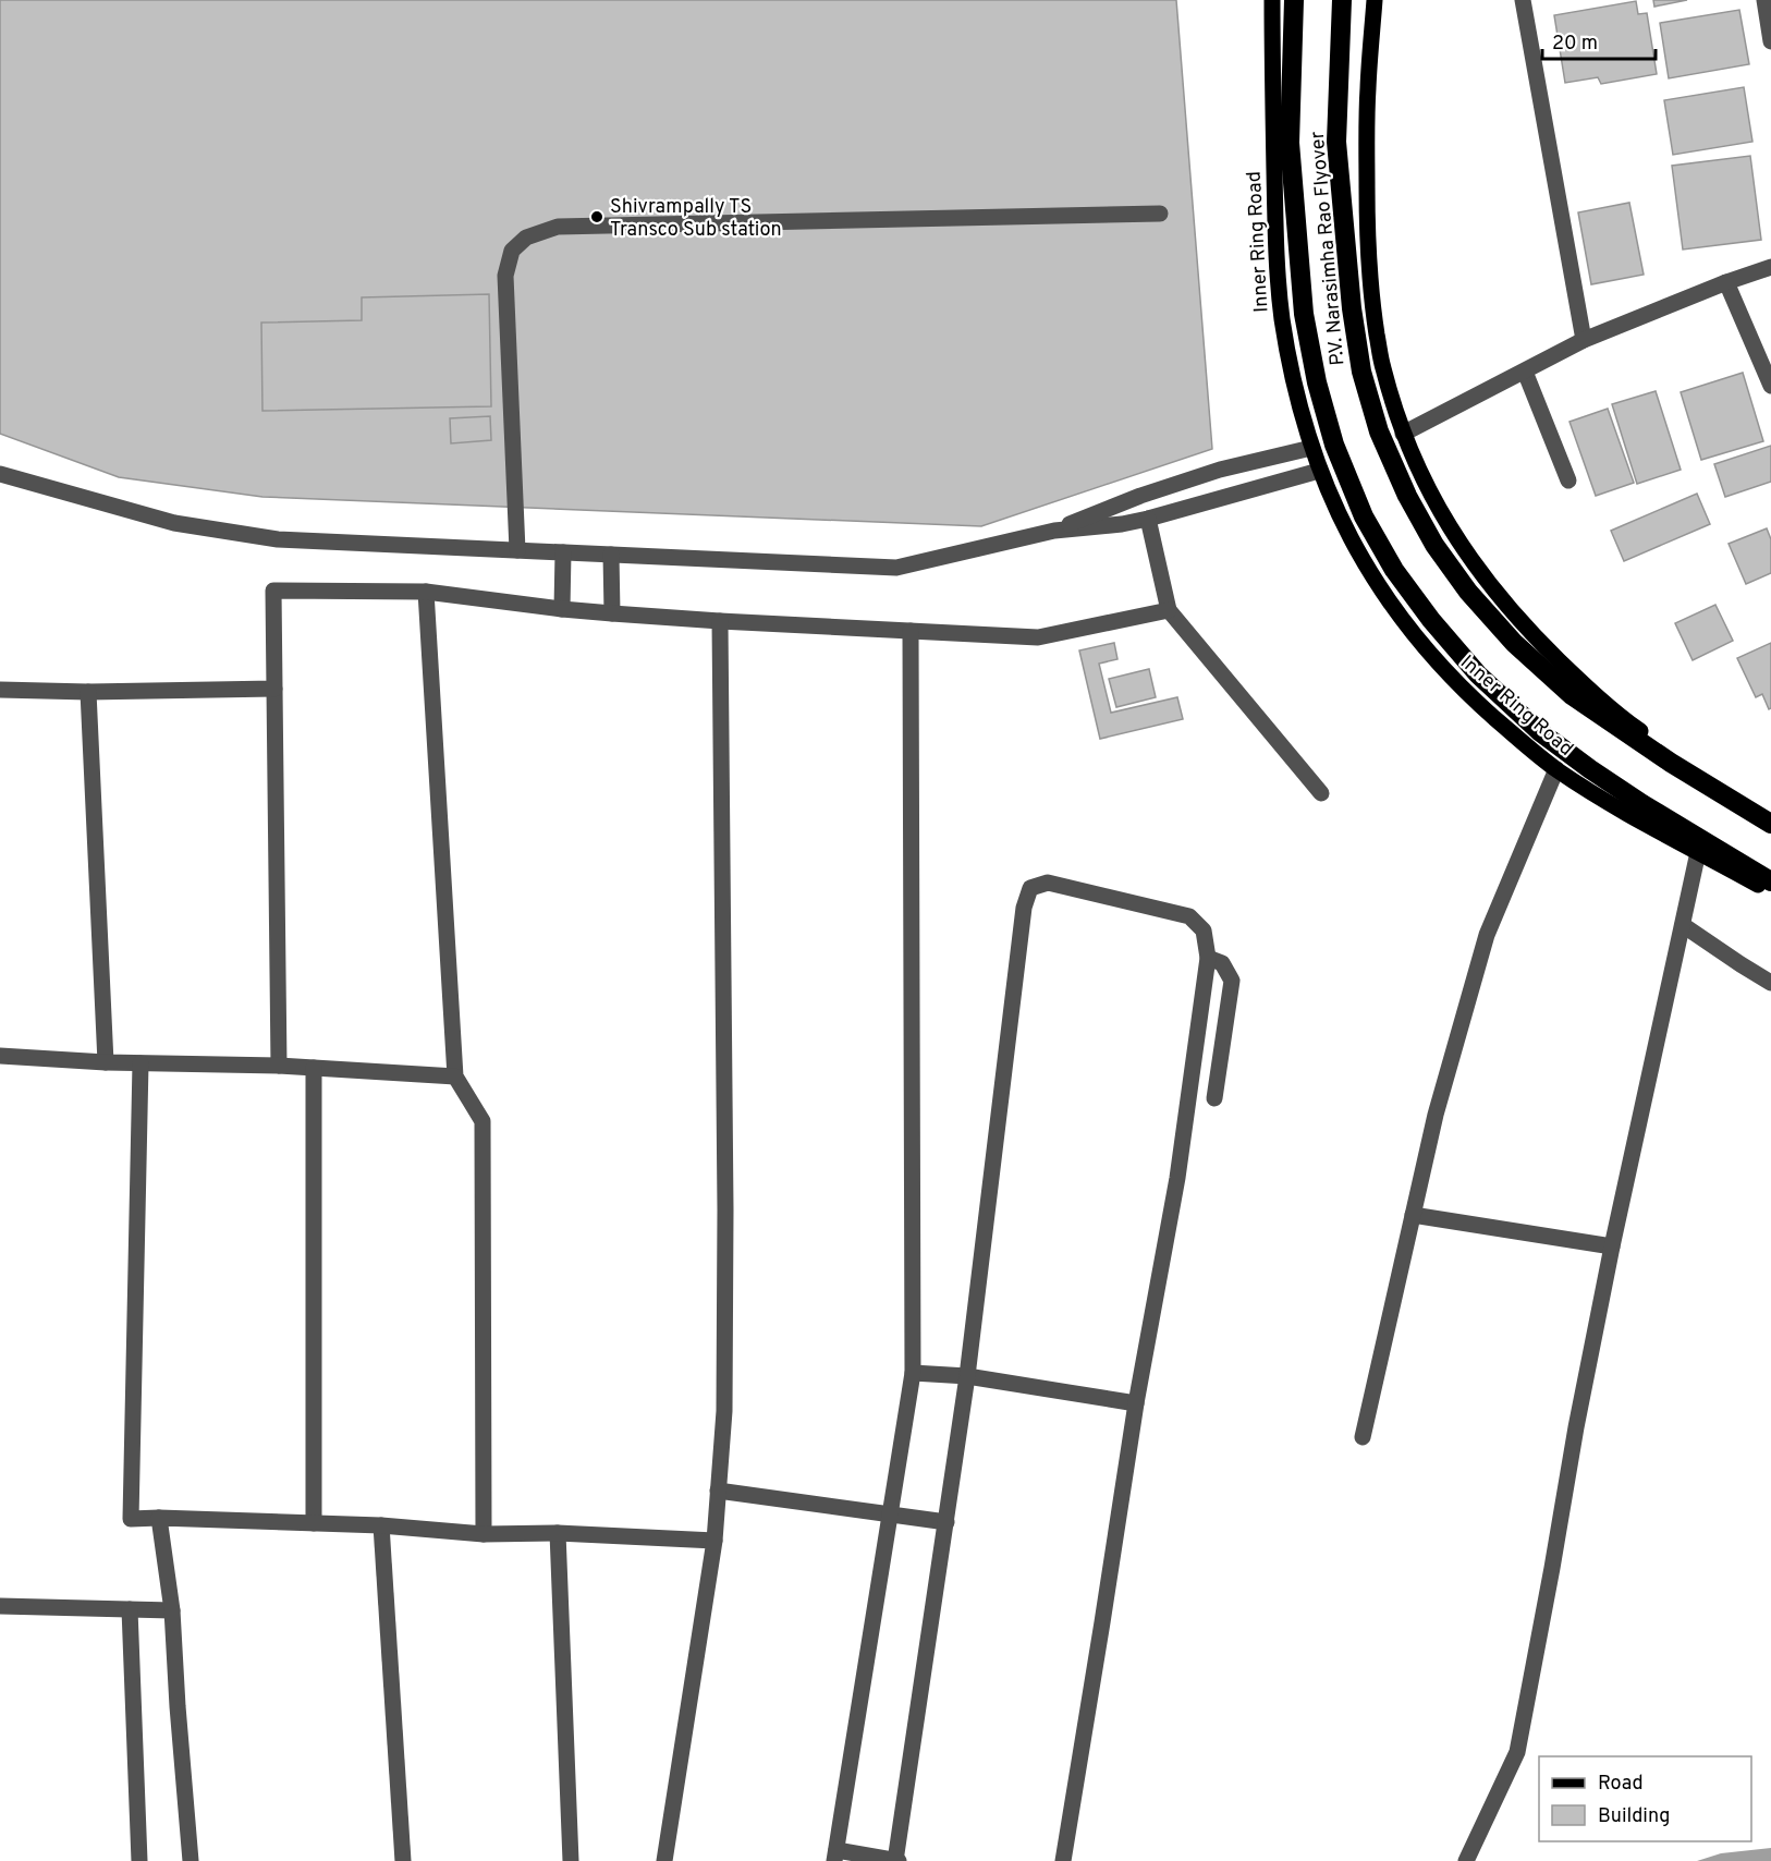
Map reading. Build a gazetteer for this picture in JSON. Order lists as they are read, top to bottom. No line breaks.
{"streets":{"highway":["P.V. Narasimha Rao Flyover"],"main road":["Inner Ring Road"]},"places":["Shivrampally TS Transco Sub station"],"legend":["Road","Building"],"scale_bar":"20 m"}
